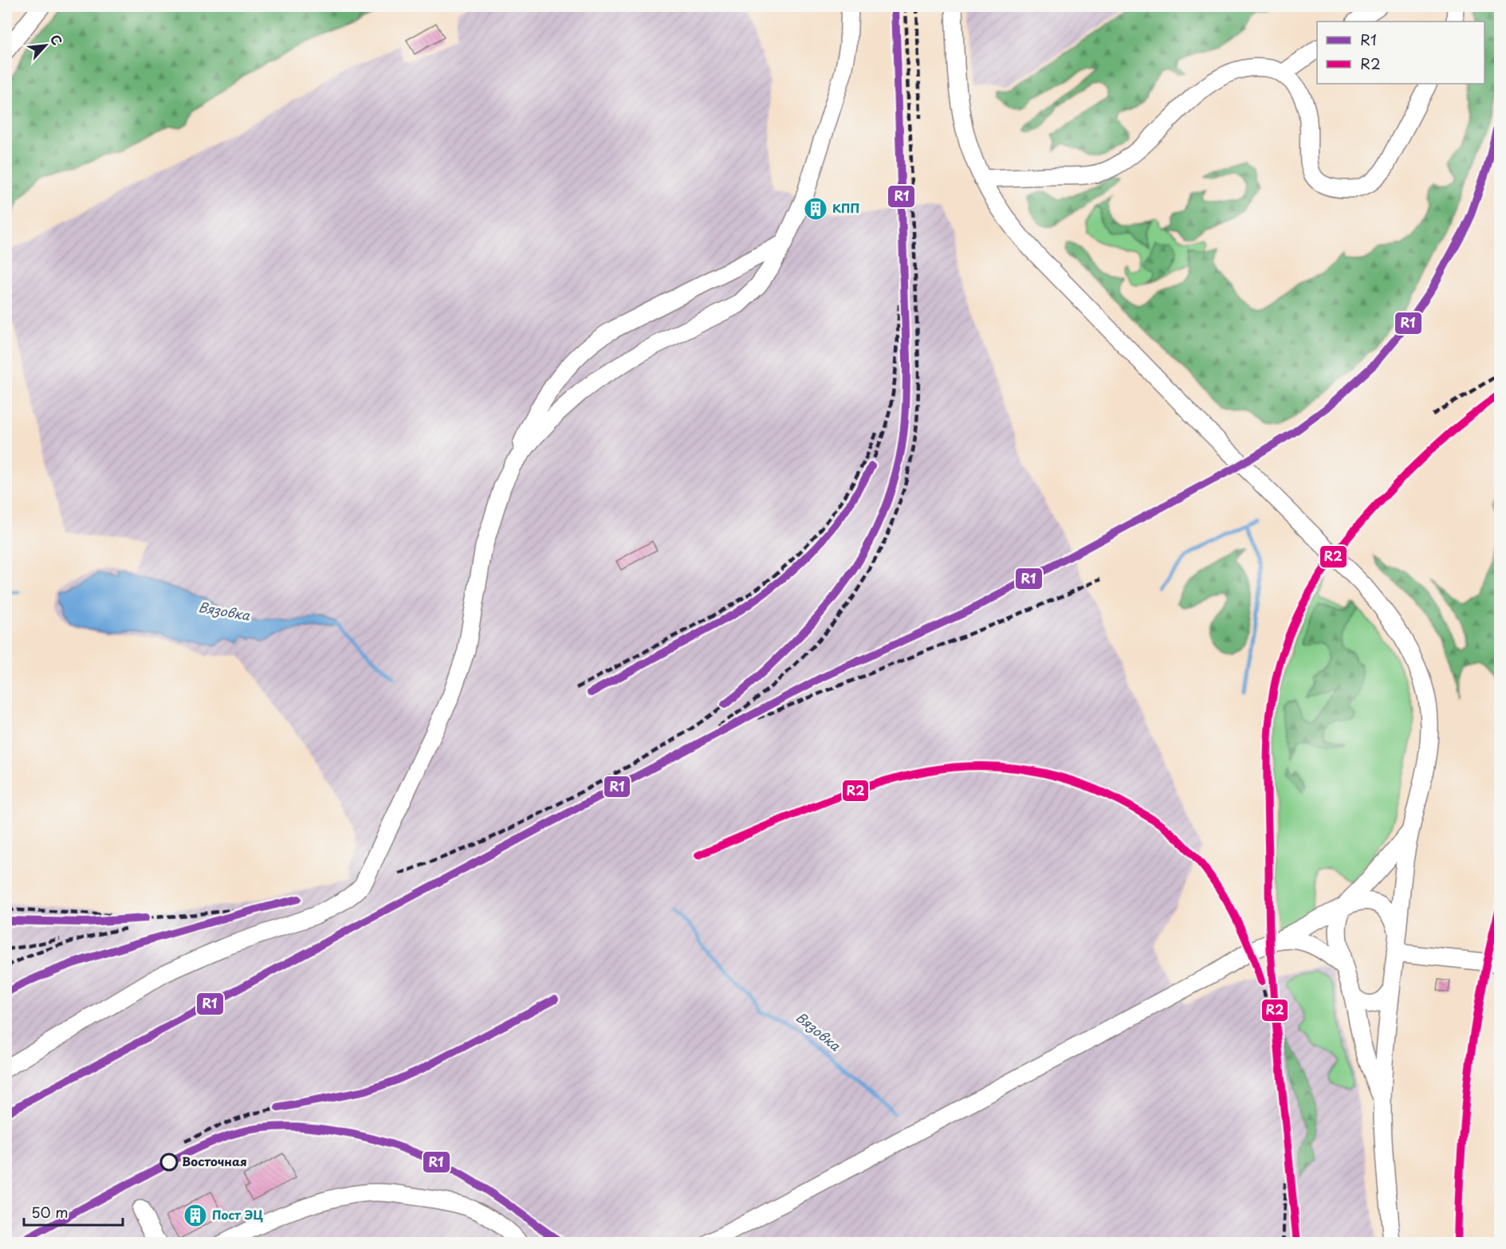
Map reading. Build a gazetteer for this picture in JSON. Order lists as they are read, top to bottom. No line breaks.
{"water":["Вязовка"],"places":{"building":["КПП","Пост ЭЦ"],"other":["Восточная"]},"lines":["transit line R1","transit line R2"],"legend":["R1","R2"],"scale_bar":"50 m","north":"top right"}
